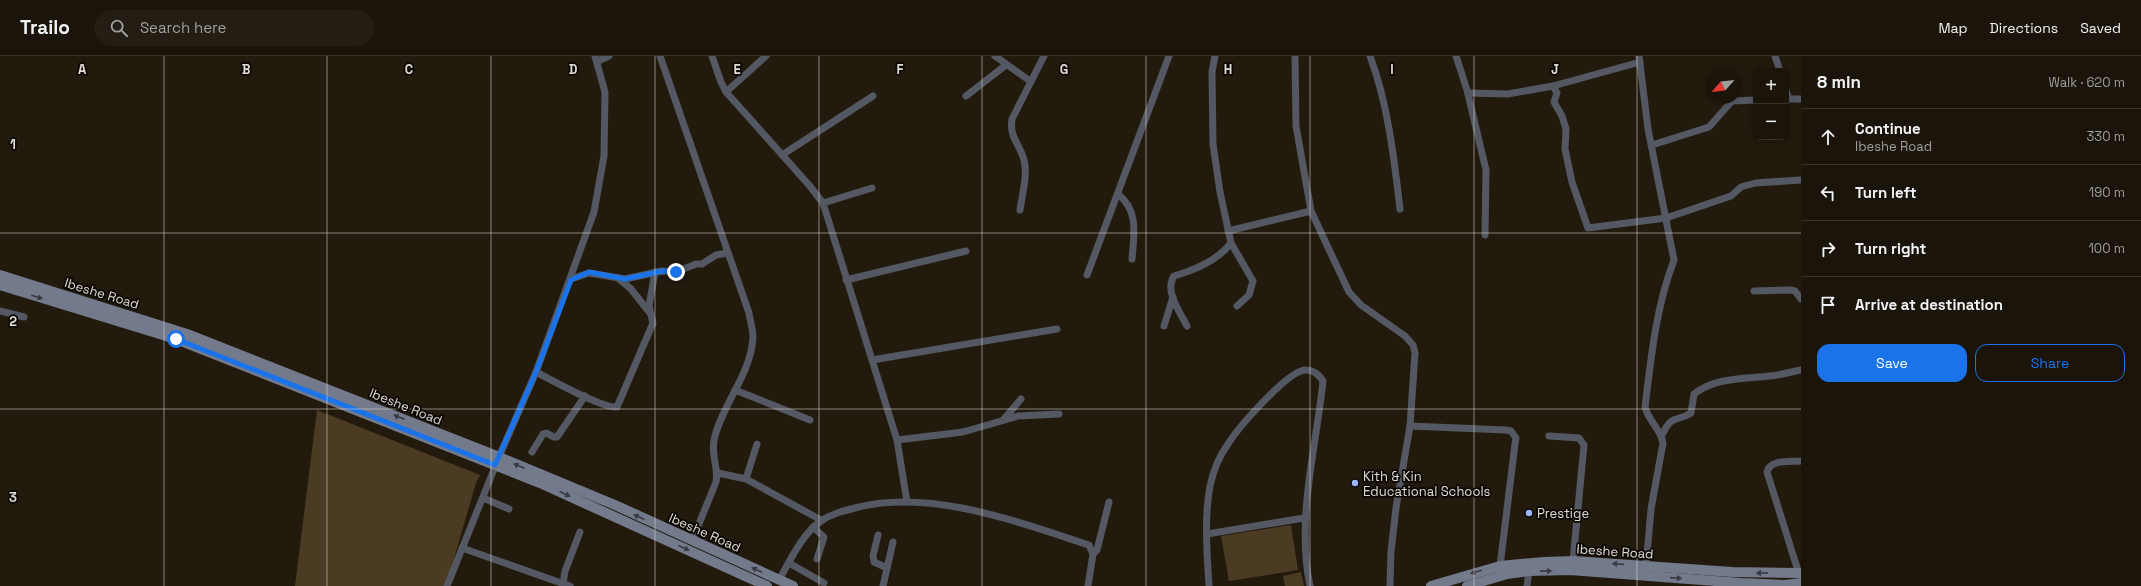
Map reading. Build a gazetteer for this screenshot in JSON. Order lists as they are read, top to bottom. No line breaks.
{"streets":{"main road":["Ibeshe Road"]},"places":["Kith & Kin Educational Schools","Prestige"],"north":"bottom left","page":{"header":"Trailo","search":"Search here","nav":["Map","Directions","Saved"],"heading":["8 min","Walk · 620 m"],"map_buttons":["+","−"],"list":[["Continue","Ibeshe Road","330 m"],["Turn left","190 m"],["Turn right","100 m"],"Arrive at destination"],"buttons":["Save","Share"]},"grid":{"columns":["A","B","C","D","E","F","G","H","I","J"],"rows":["1","2","3"]}}
